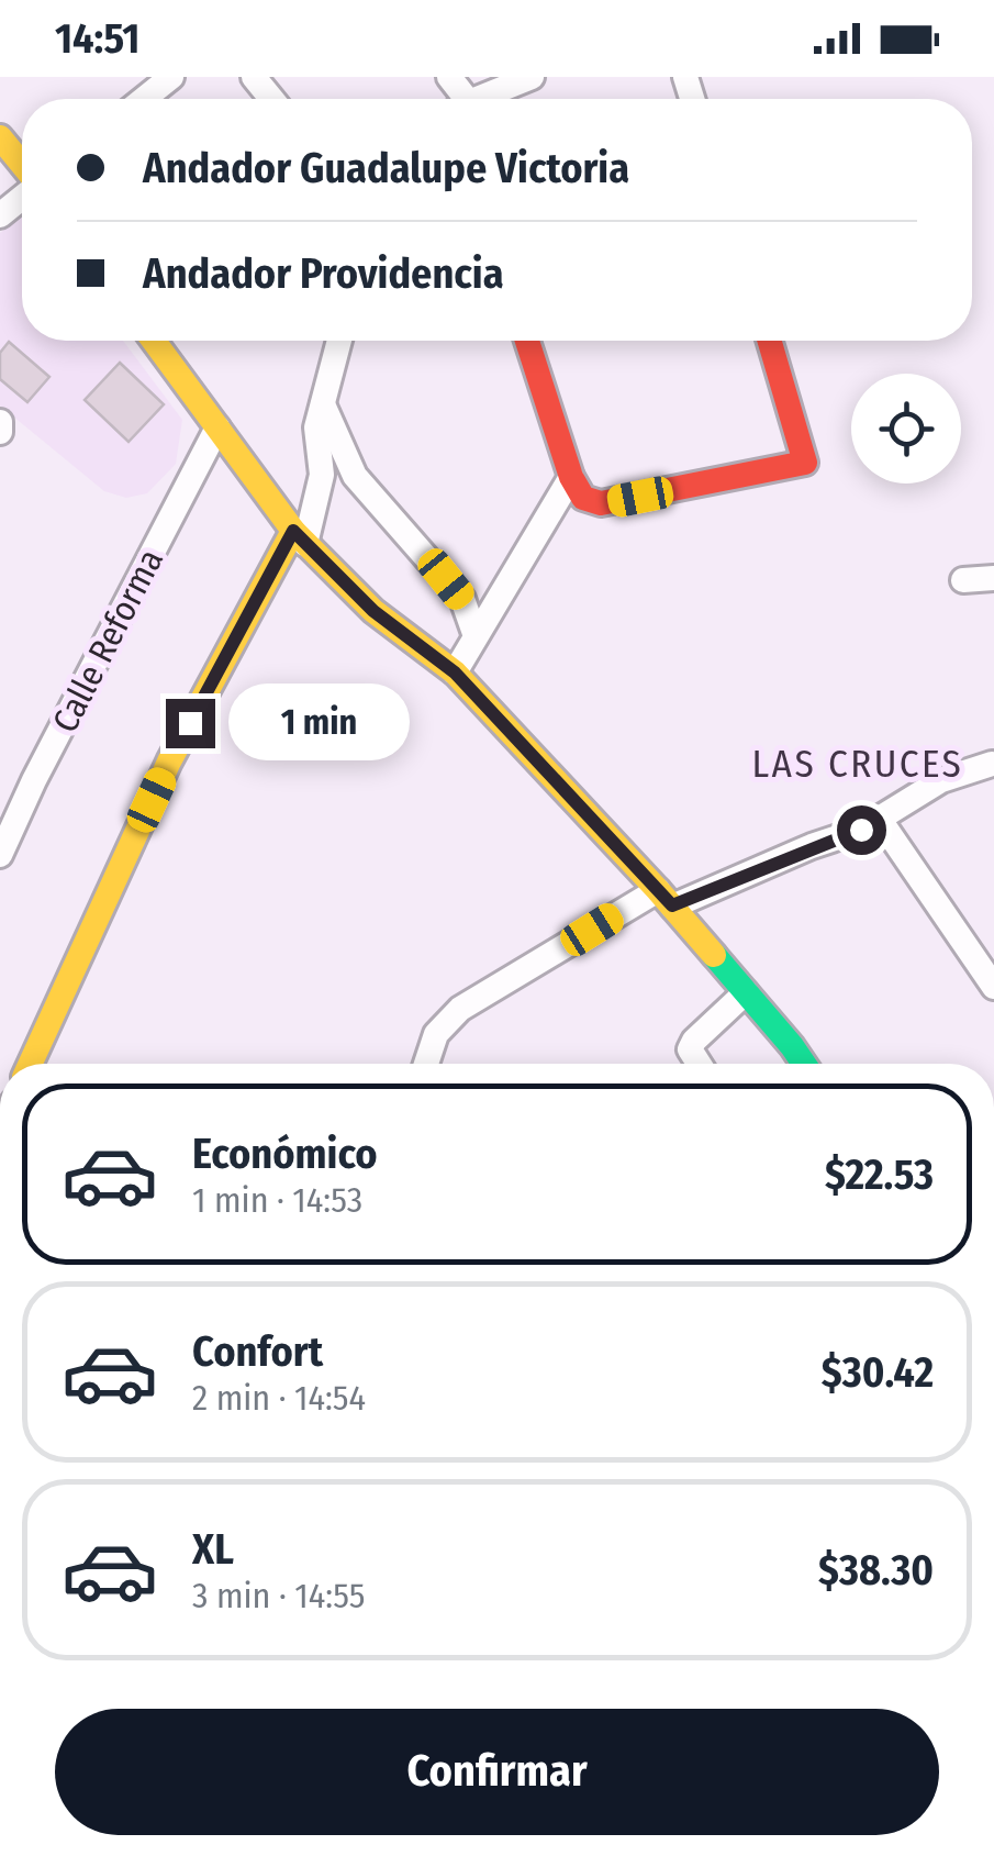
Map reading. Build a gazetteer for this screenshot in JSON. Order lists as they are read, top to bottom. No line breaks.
{"streets":{"street":["Calle Reforma"]},"districts":["LAS CRUCES"],"page":{"status":"14:51","banner":["Andador Guadalupe Victoria","Andador Providencia"],"bubble":"1 min","list":[{"name":"Económico","note":"1 min · 14:53","value":"$22.53"},{"name":"Confort","note":"2 min · 14:54","value":"$30.42"},{"name":"XL","note":"3 min · 14:55","value":"$38.30"}],"buttons":"Confirmar"}}
